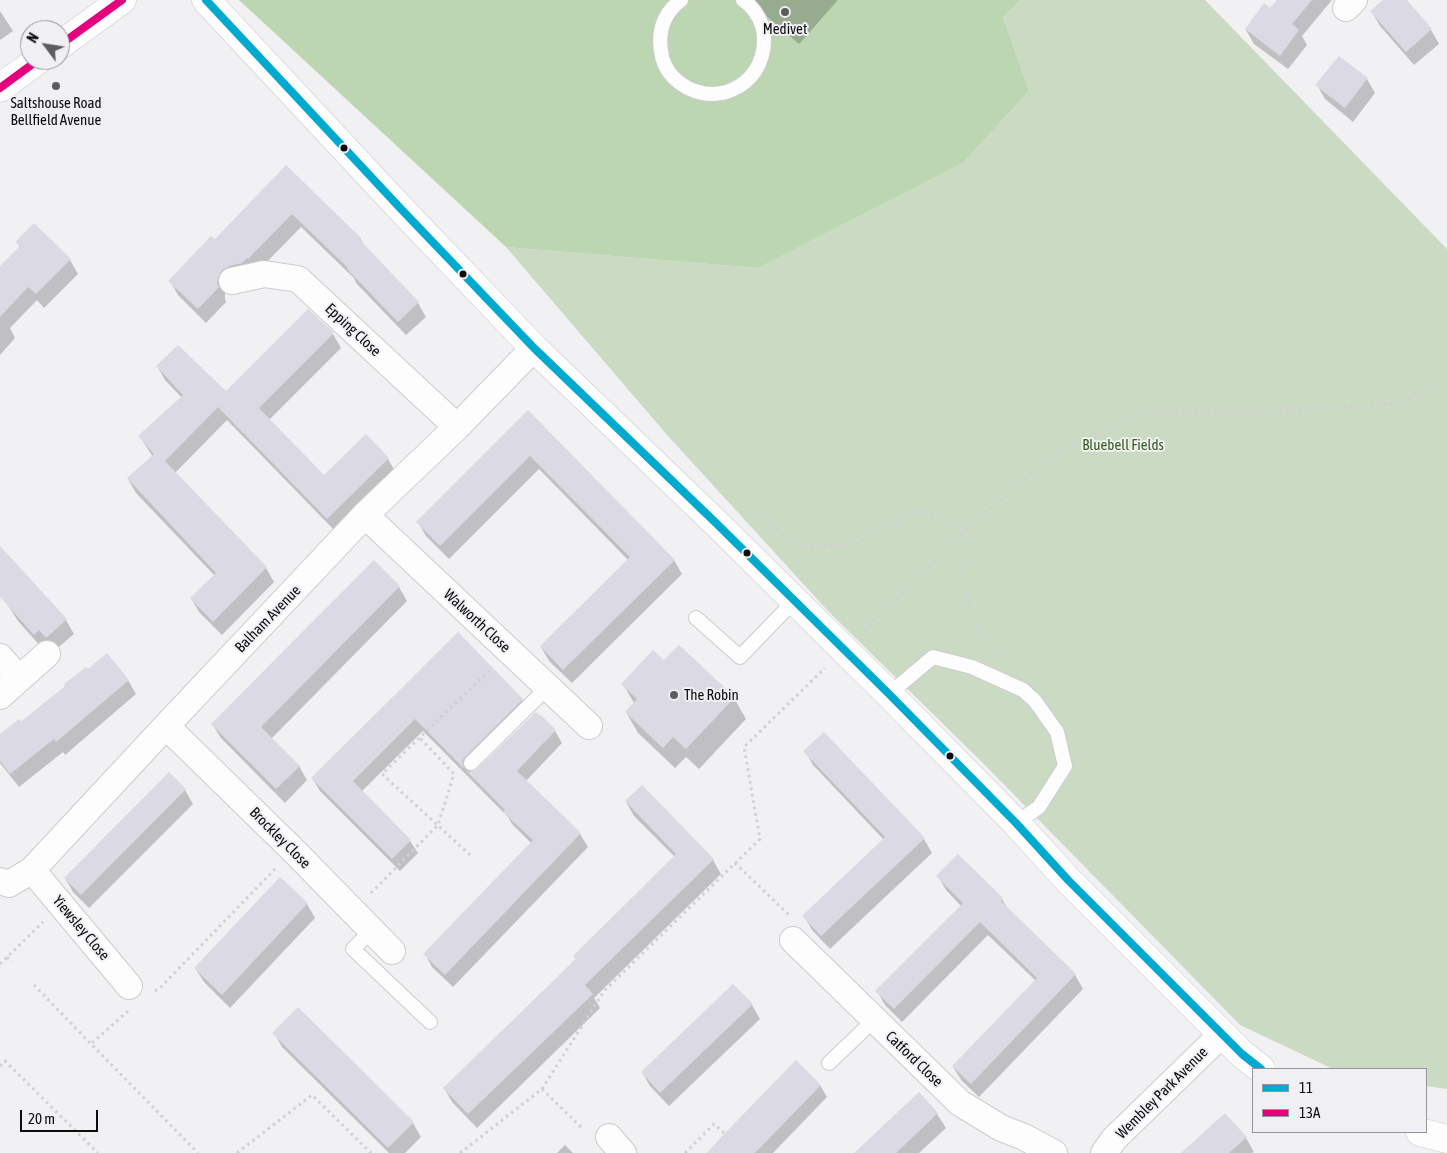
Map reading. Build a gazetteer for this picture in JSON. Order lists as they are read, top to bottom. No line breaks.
{"streets":{"street":["Epping Close","Balham Avenue","Walworth Close","Brockley Close","Yiewsley Close","Catford Close","Wembley Park Avenue"]},"crossings":[["Epping Close","Balham Avenue"],["Balham Avenue","Walworth Close"],["Balham Avenue","Brockley Close"],["Balham Avenue","Yiewsley Close"]],"parks":["Bluebell Fields"],"places":["Medivet","Saltshouse Road Bellfield Avenue","The Robin"],"lines":["transit line 11","transit line 13A"],"legend":["11","13A"],"scale_bar":"20 m","north":"top left"}
